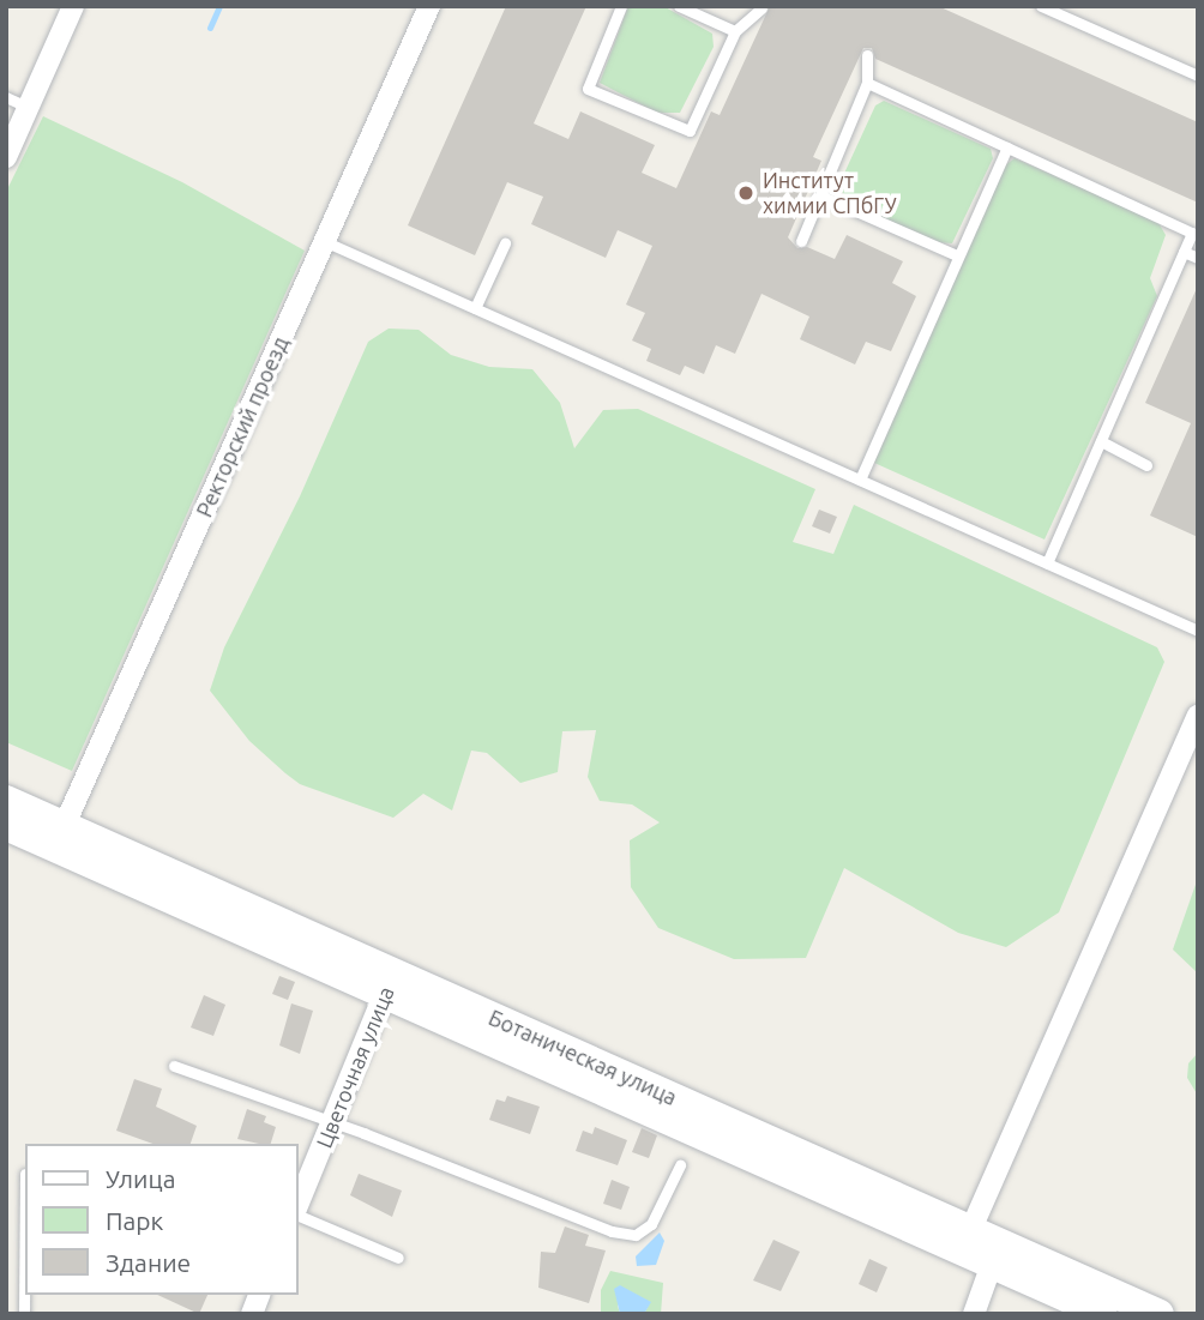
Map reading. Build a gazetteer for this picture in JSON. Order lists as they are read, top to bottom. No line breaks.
{"streets":{"street":["Ректорский проезд","Ботаническая улица","Цветочная улица"]},"crossings":[["Ректорский проезд","Ботаническая улица"],["Ботаническая улица","Цветочная улица"]],"places":["Институт химии СПбГУ"],"legend":["Улица","Парк","Здание"]}
